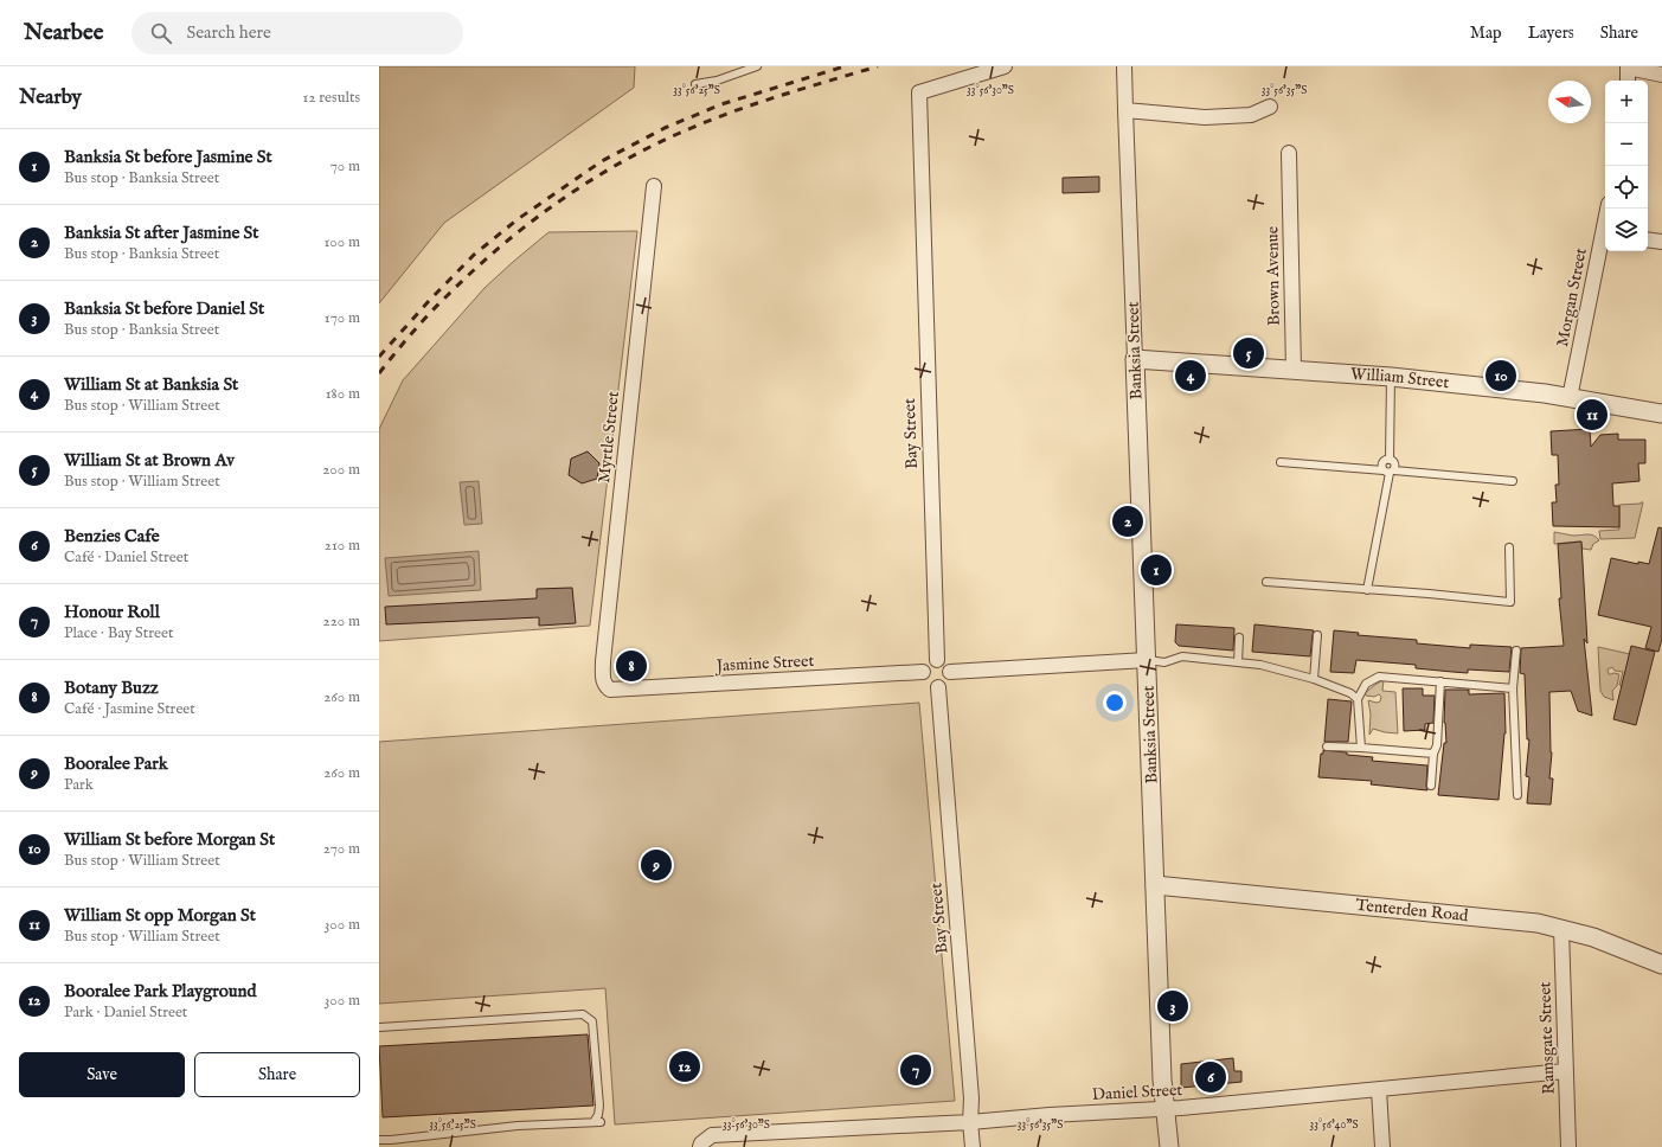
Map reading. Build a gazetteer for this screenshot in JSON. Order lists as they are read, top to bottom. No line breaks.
{"streets":{"street":["Brown Avenue","Morgan Street","Banksia Street","William Street","Bay Street","Myrtle Street","Jasmine Street","Tenterden Road","Ramsgate Street","Daniel Street"]},"crossings":[["Brown Avenue","William Street"],["Morgan Street","William Street"],["Banksia Street","William Street"],["Banksia Street","Tenterden Road"],["Banksia Street","Daniel Street"],["Bay Street","Jasmine Street"],["Bay Street","Daniel Street"],["Myrtle Street","Jasmine Street"],["Tenterden Road","Ramsgate Street"],["Ramsgate Street","Daniel Street"]],"north":"left","page":{"header":"Nearbee","search":"Search here","nav":["Map","Layers","Share"],"heading":["Nearby","12 results"],"map_buttons":["+","−"],"list":[{"mark":"1","name":"Banksia St before Jasmine St","note":"Bus stop · Banksia Street","value":"70 m"},{"mark":"2","name":"Banksia St after Jasmine St","note":"Bus stop · Banksia Street","value":"100 m"},{"mark":"3","name":"Banksia St before Daniel St","note":"Bus stop · Banksia Street","value":"170 m"},{"mark":"4","name":"William St at Banksia St","note":"Bus stop · William Street","value":"180 m"},{"mark":"5","name":"William St at Brown Av","note":"Bus stop · William Street","value":"200 m"},{"mark":"6","name":"Benzies Cafe","note":"Café · Daniel Street","value":"210 m"},{"mark":"7","name":"Honour Roll","note":"Place · Bay Street","value":"220 m"},{"mark":"8","name":"Botany Buzz","note":"Café · Jasmine Street","value":"260 m"},{"mark":"9","name":"Booralee Park","note":"Park","value":"260 m"},{"mark":"10","name":"William St before Morgan St","note":"Bus stop · William Street","value":"270 m"},{"mark":"11","name":"William St opp Morgan St","note":"Bus stop · William Street","value":"300 m"},{"mark":"12","name":"Booralee Park Playground","note":"Park · Daniel Street","value":"300 m"}],"pins":["5","4","10","11","2","1","8","9","3","12","7","6"],"buttons":["Save","Share"]},"coordinates":["33°56'25\"S","33°56'30\"S","33°56'35\"S","33°56'40\"S"]}
